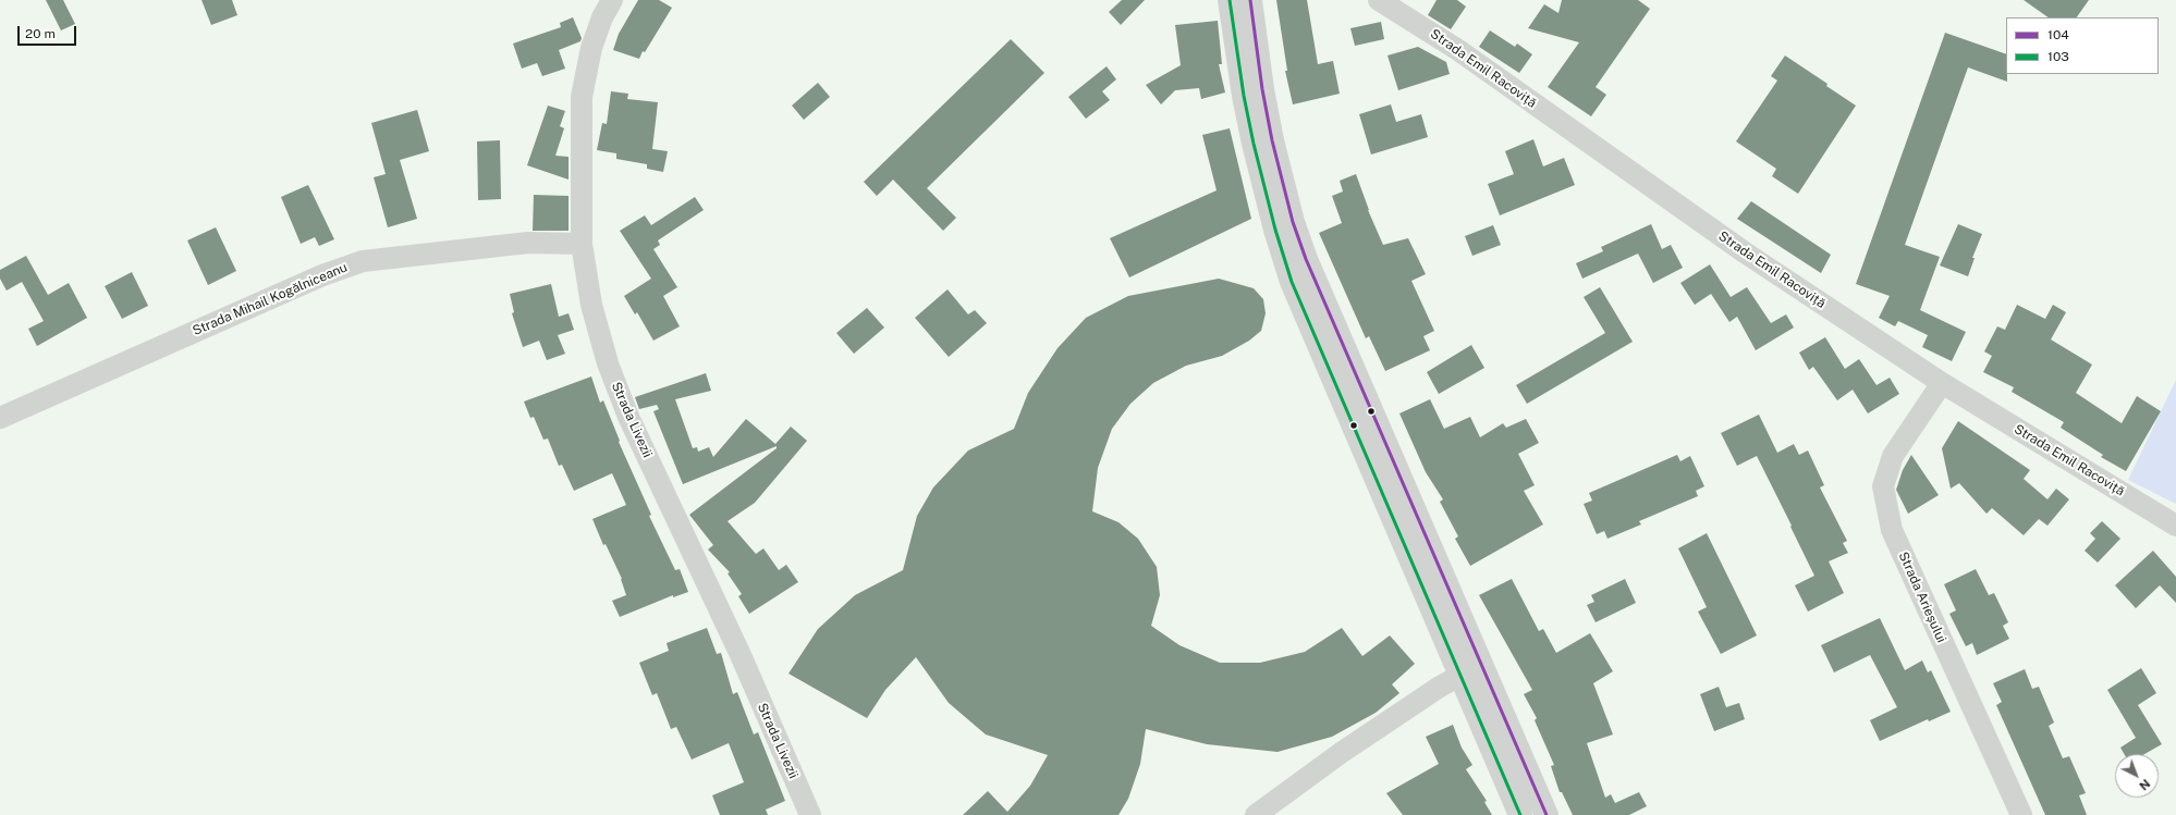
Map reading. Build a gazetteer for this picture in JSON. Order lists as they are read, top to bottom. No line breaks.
{"streets":{"street":["Strada Emil Racoviță","Strada Mihail Kogălniceanu","Strada Livezii","Strada Arieșului"]},"crossings":[["Strada Emil Racoviță","Strada Arieșului"],["Strada Mihail Kogălniceanu","Strada Livezii"]],"lines":["transit line 104","transit line 103"],"legend":["104","103"],"scale_bar":"20 m","north":"bottom right"}
